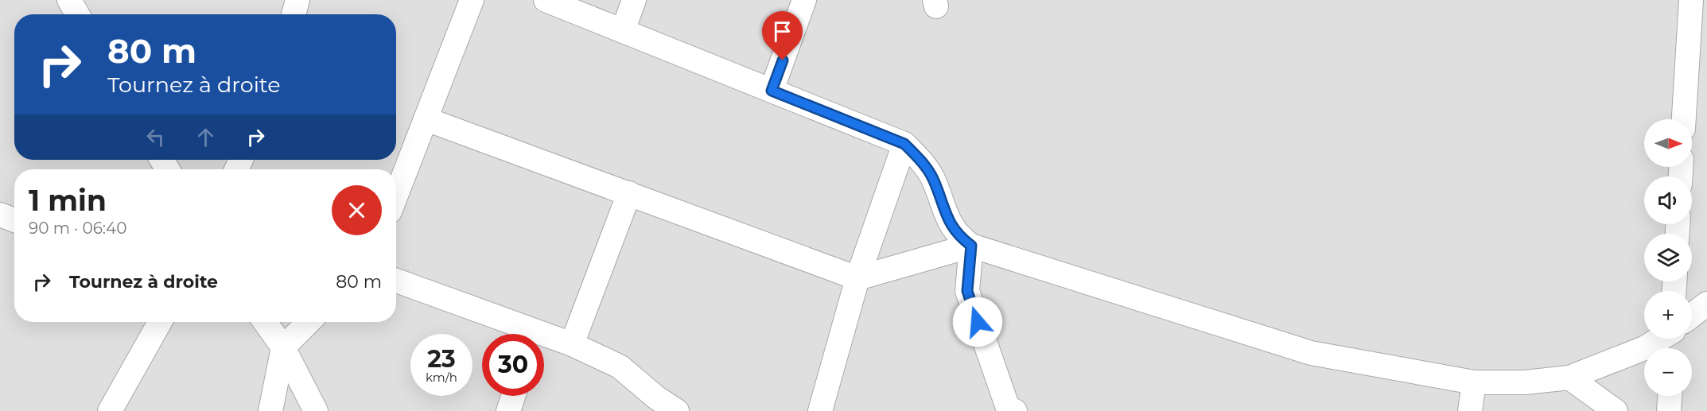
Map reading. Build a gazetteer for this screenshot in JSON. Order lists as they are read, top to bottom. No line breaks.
{"north":"right","page":{"turn":["80 m","Tournez à droite"],"map_buttons":["+","−"],"heading":["1 min","90 m · 06:40"],"list":[{"name":"Tournez à droite","value":"80 m"}],"speed":"23 km/h","limit":"30"}}
